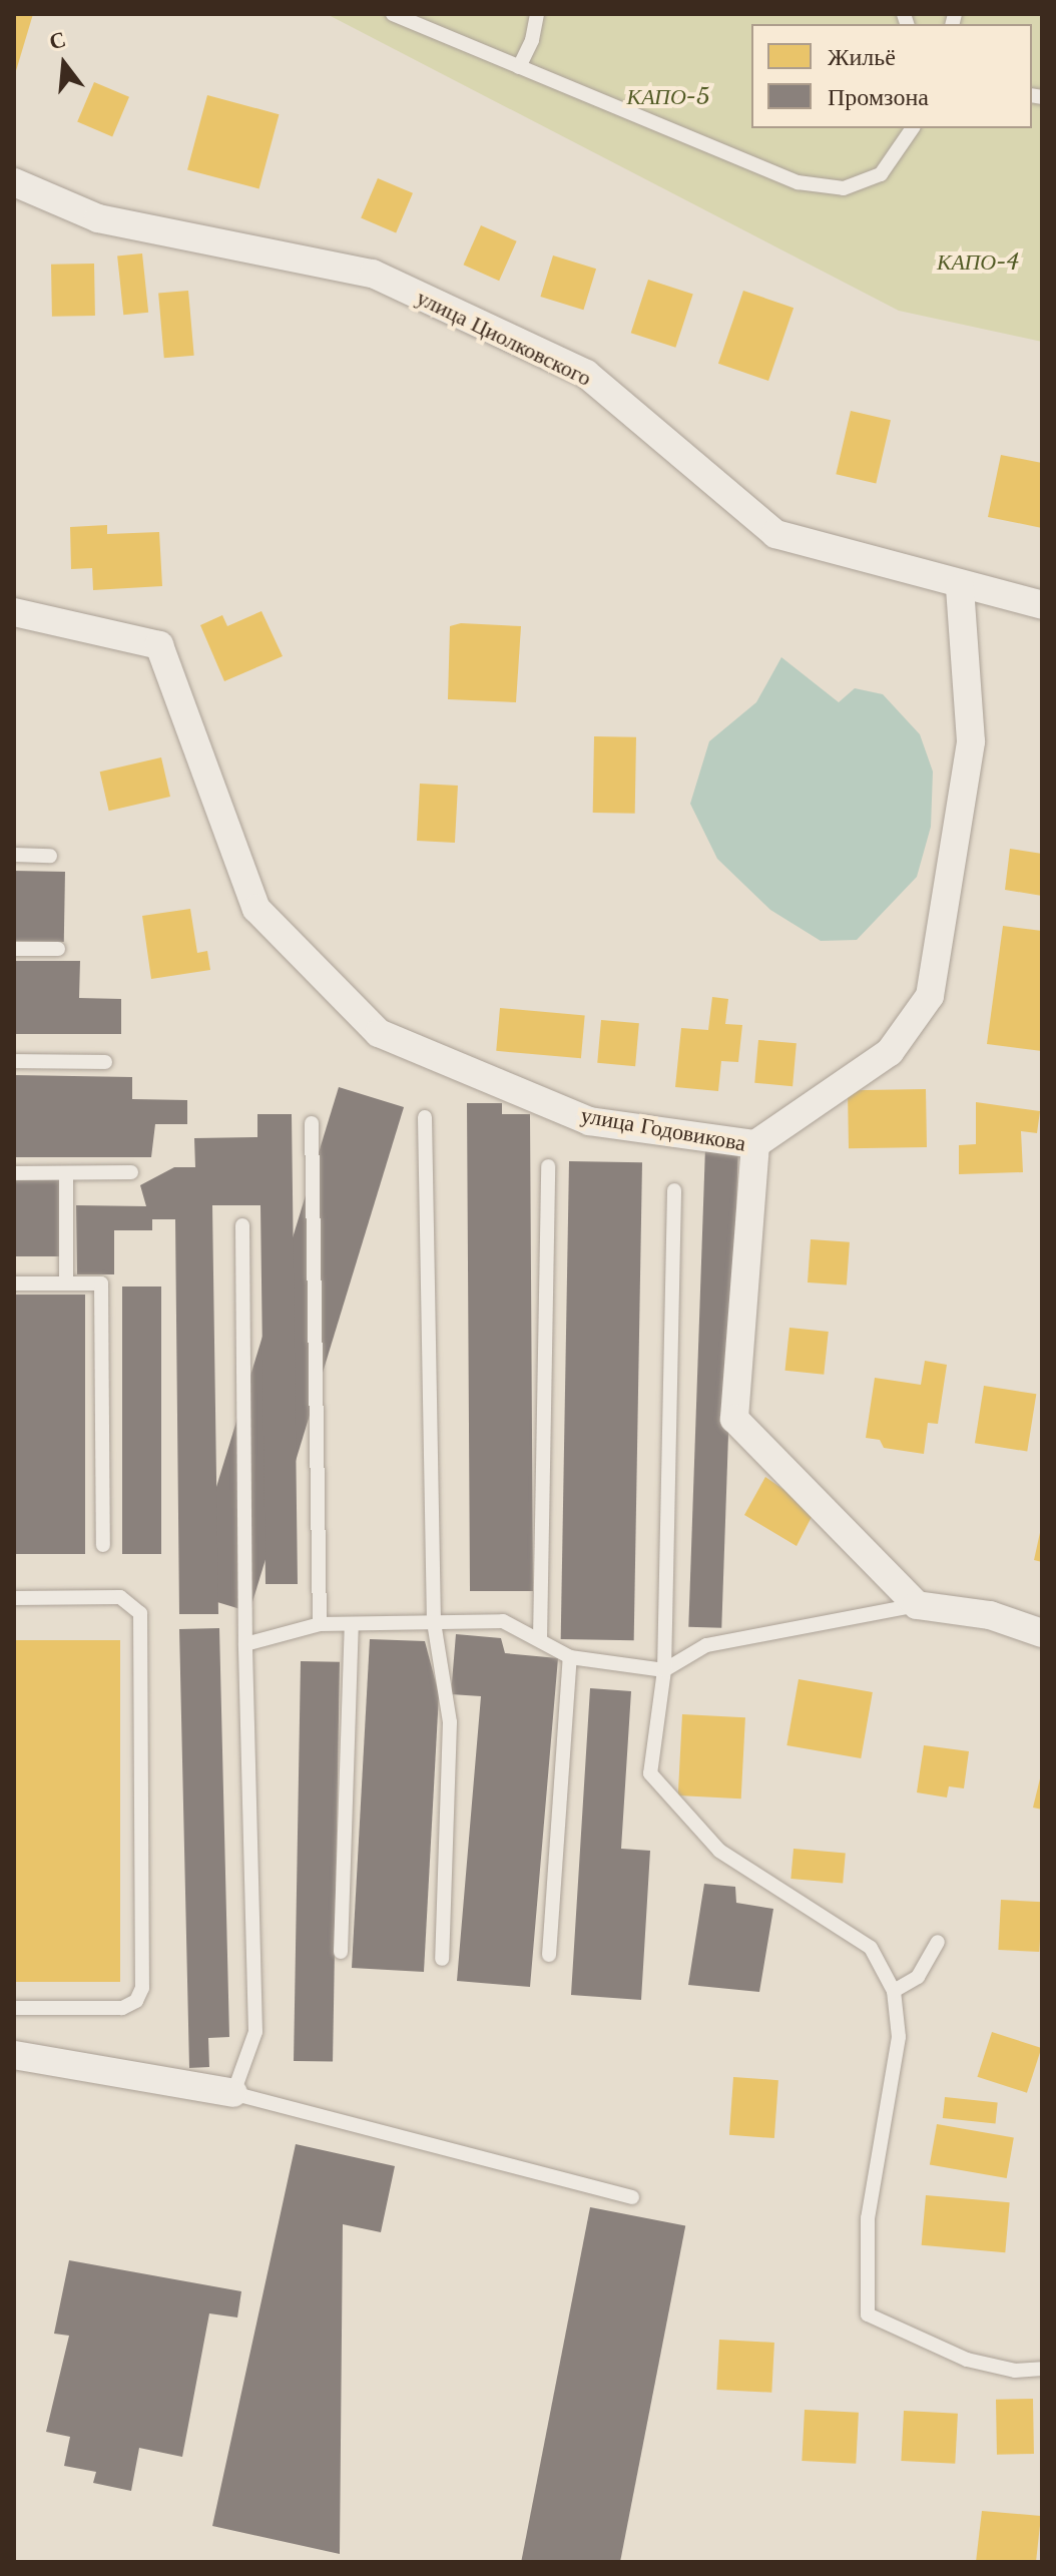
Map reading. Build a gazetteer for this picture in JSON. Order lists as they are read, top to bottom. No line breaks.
{"streets":{"street":["улица Циолковского","улица Годовикова"]},"parks":["КАПО-5","КАПО-4"],"legend":["Жильё","Промзона"],"north":"top"}
